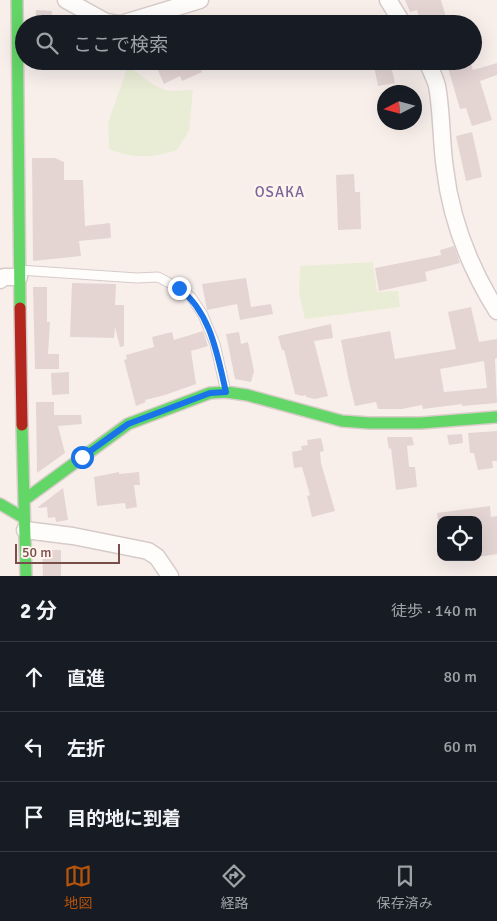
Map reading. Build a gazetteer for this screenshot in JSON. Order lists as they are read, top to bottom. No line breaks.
{"districts":["OSAKA"],"scale_bar":"50 m","north":"left","page":{"search":"ここで検索","scale":"50 m","heading":["2 分","徒歩 · 140 m"],"list":[["直進","80 m"],["左折","60 m"],"目的地に到着"],"nav":["地図","経路","保存済み"]}}
